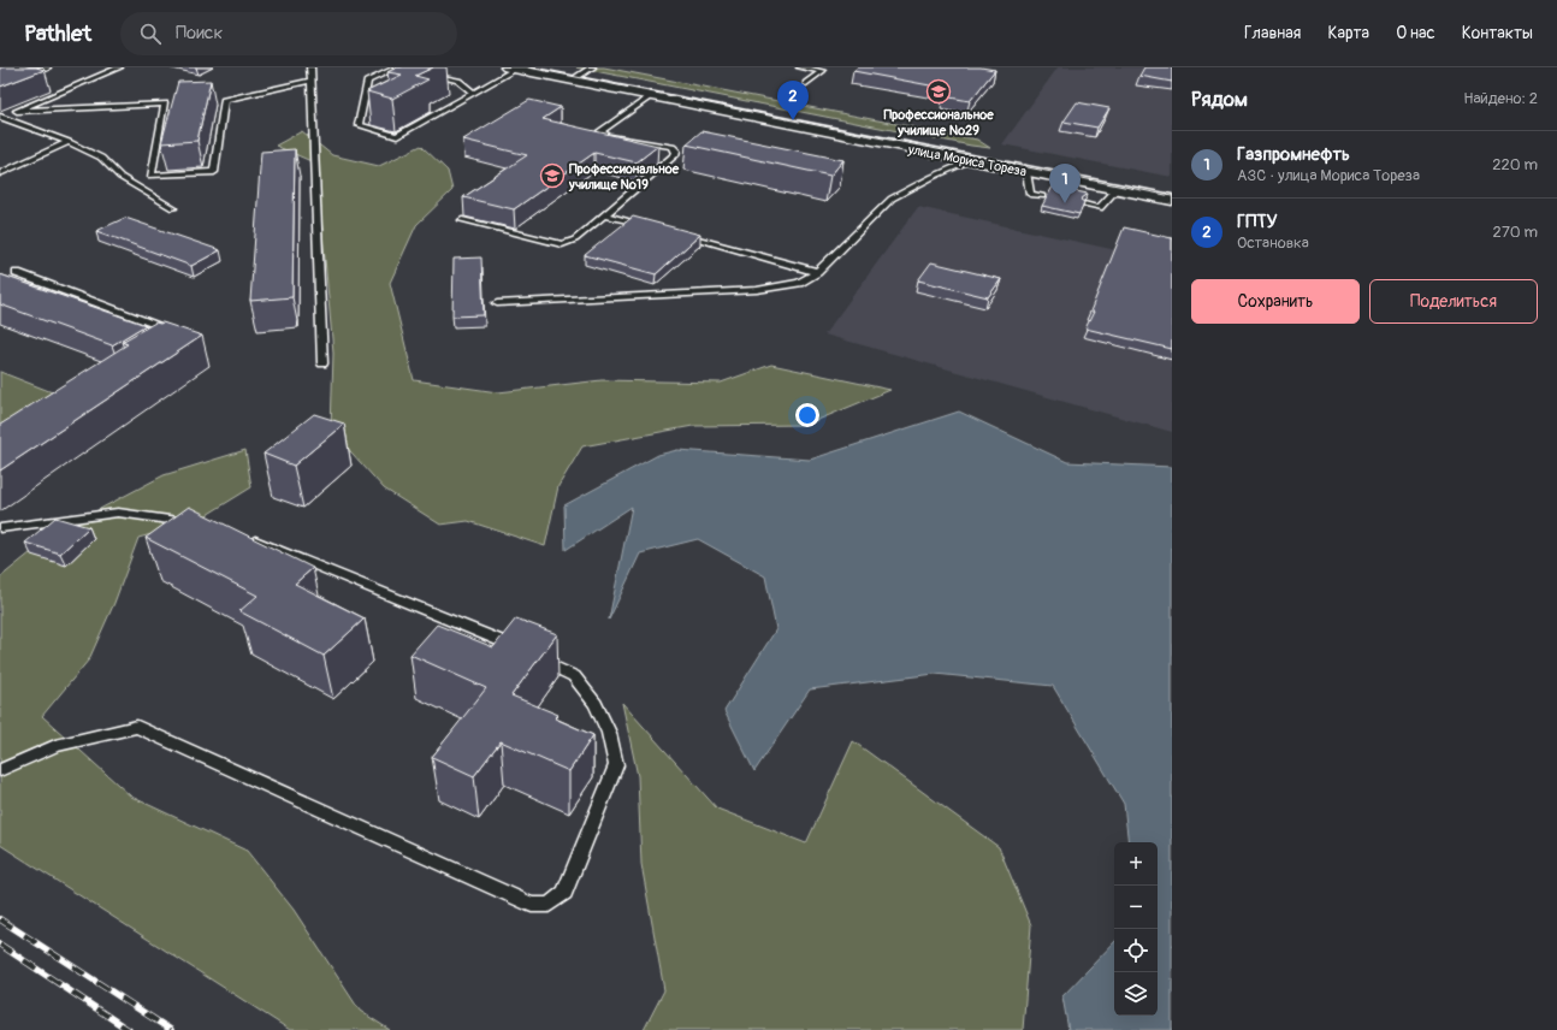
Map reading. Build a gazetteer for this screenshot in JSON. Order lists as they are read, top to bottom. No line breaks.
{"streets":{"street":["улица Мориса Тореза"]},"places":{"school or university":["Профессиональное училище №29","Профессиональное училище №19"]},"page":{"header":"Pathlet","search":"Поиск","nav":["Главная","Карта","О нас","Контакты"],"heading":["Рядом","Найдено: 2"],"pins":["2","1"],"list":[{"mark":"1","name":"Газпромнефть","note":"АЗС · улица Мориса Тореза","value":"220 m"},{"mark":"2","name":"ГПТУ","note":"Остановка","value":"270 m"}],"buttons":["Сохранить","Поделиться"],"map_buttons":["+","−"]}}
